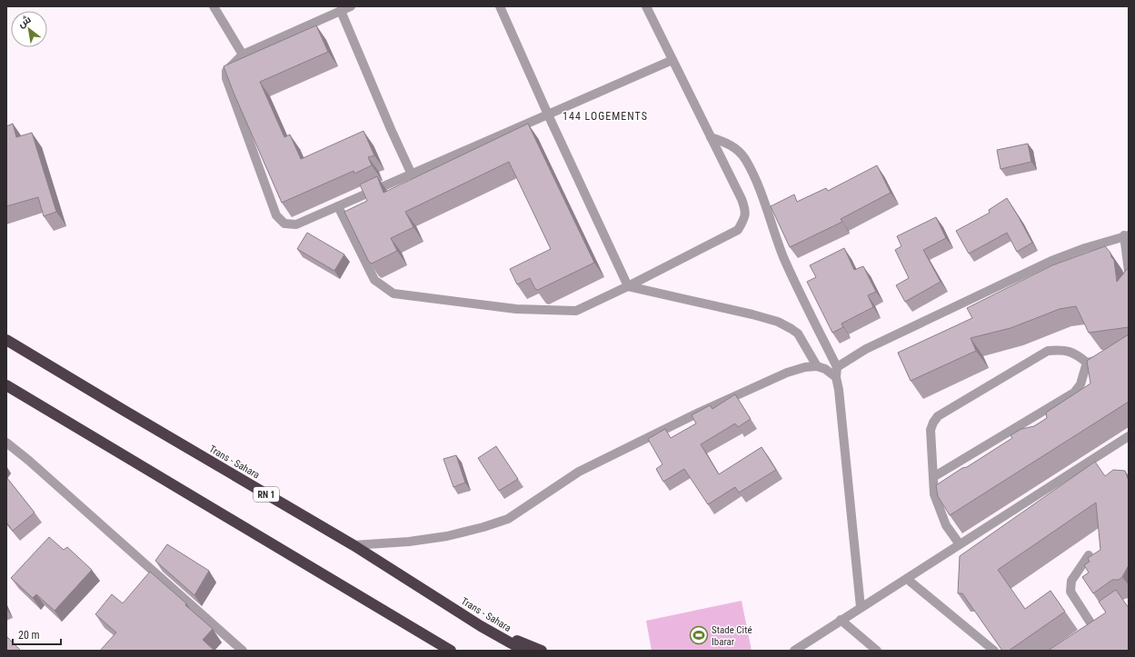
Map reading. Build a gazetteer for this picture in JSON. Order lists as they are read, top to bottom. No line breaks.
{"streets":{"highway":["Trans - Sahara","RN 1"]},"districts":["144 LOGEMENTS"],"places":{"sports":["Stade Cité Ibarar"]},"scale_bar":"20 m","north":"top left"}
